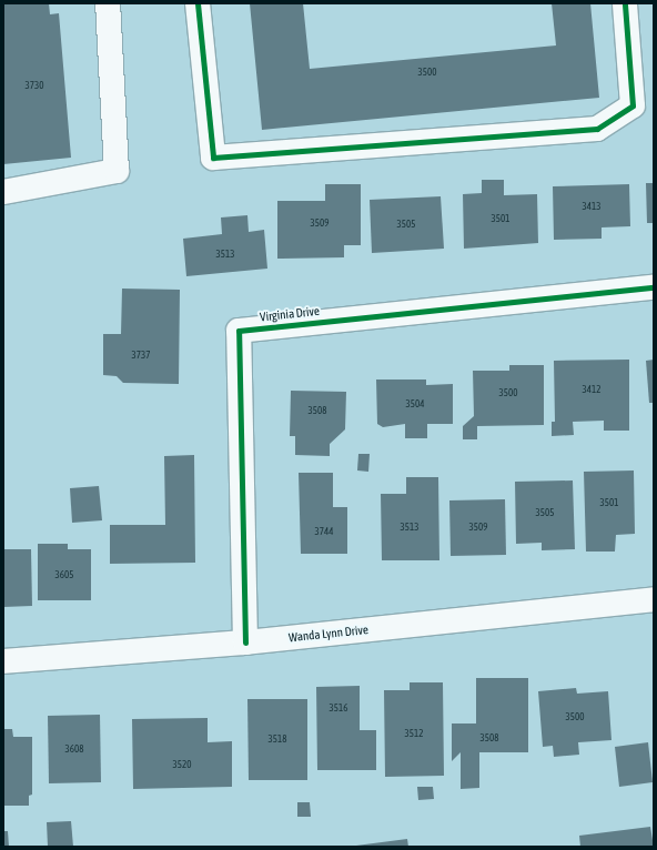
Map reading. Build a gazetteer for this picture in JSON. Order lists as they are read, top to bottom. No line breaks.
{"streets":{"street":["Virginia Drive","Wanda Lynn Drive"]},"crossings":[["Virginia Drive","Wanda Lynn Drive"]],"house_numbers":["3500","3730","3413","3501","3509","3505","3513","3737","3412","3500","3504","3508","3501","3505","3513","3509","3744","3605","3516","3500","3512","3508","3518","3608","3520"]}
